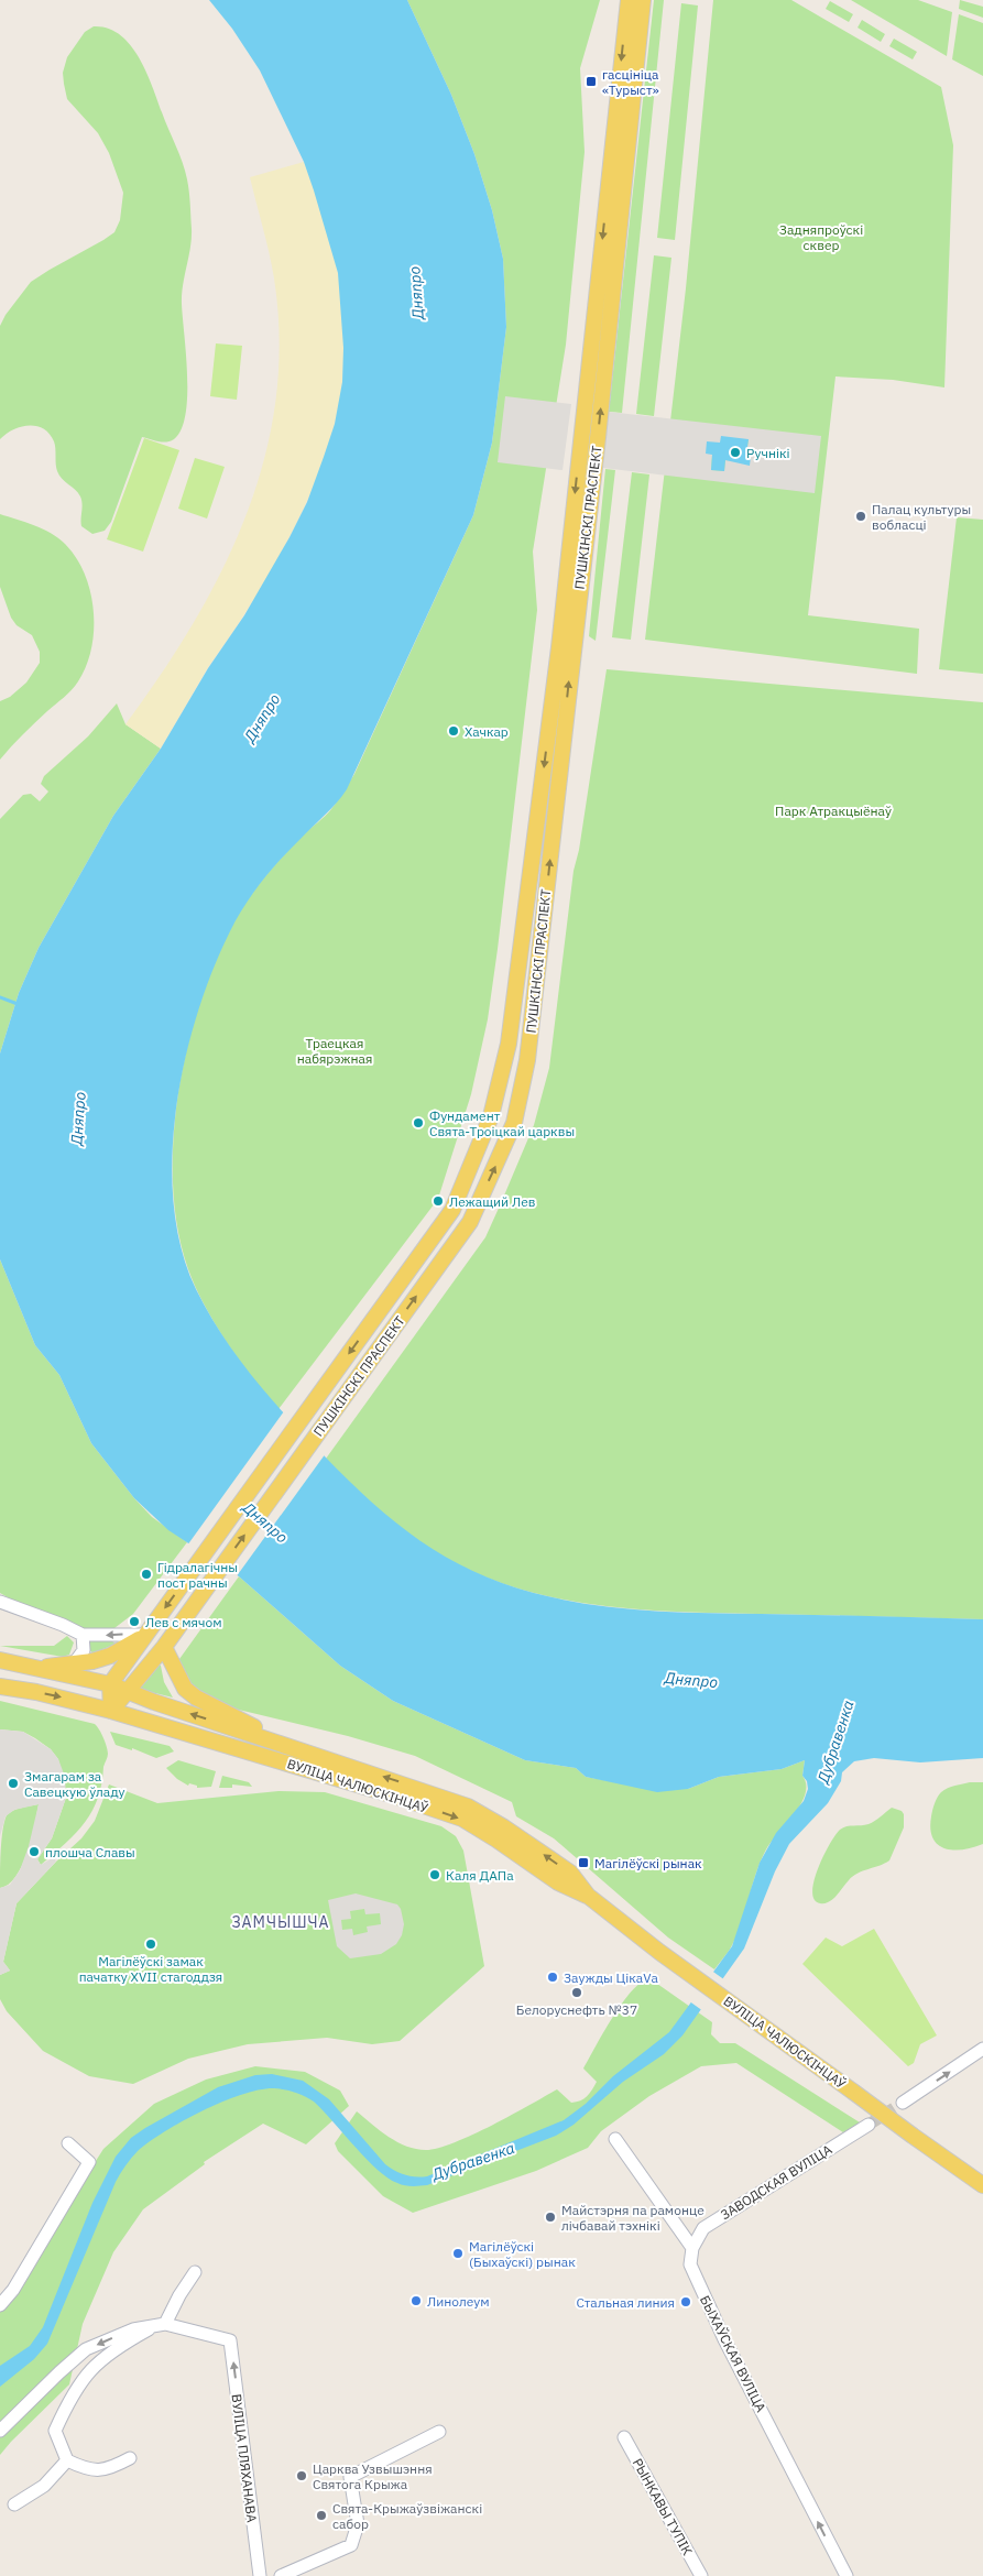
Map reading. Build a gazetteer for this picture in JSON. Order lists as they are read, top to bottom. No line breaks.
{"streets":{"main road":["ПУШКІНСКІ ПРАСПЕКТ","ВУЛІЦА ЧАЛЮСКІНЦАЎ"],"street":["ЗАВОДСКАЯ ВУЛІЦА","БЫХАЎСКАЯ ВУЛІЦА","ВУЛІЦА ПЛЯХАНАВА","РЫНКАВЫ ТУПІК"]},"crossings":[["ПУШКІНСКІ ПРАСПЕКТ","ВУЛІЦА ЧАЛЮСКІНЦАЎ"],["ЗАВОДСКАЯ ВУЛІЦА","БЫХАЎСКАЯ ВУЛІЦА"]],"one_way":["БЫХАЎСКАЯ ВУЛІЦА","ВУЛІЦА ПЛЯХАНАВА"],"districts":["ЗАМЧЫШЧА"],"water":["Дняпро","Дубравенка"],"parks":["Задняпроўскі сквер","Парк Атракцыёнаў","Траецкая набярэжная"],"places":{"transit":["гасцініца «Турыст»","Магілёўскі рынак"],"other":["Ручнікі","Палац культуры вобласці","Хачкар","Фундамент Свята-Троіцкай царквы","Лежащий Лев","Гідралагічны пост рачны","Лев с мячом","Змагарам за Савецкую ўладу","плошча Славы","Каля ДАПа","Магілёўскі замак пачатку XVII стагоддзя","Заужды ЦікаVа","Белоруснефть №37","Майстэрня па рамонце лічбавай тэхнікі","Магілёўскі (Быхаўскі) рынак","Линолеум","Стальная линия","Царква Узвышэння Святога Крыжа","Свята-Крыжаўзвіжанскі сабор"]}}
